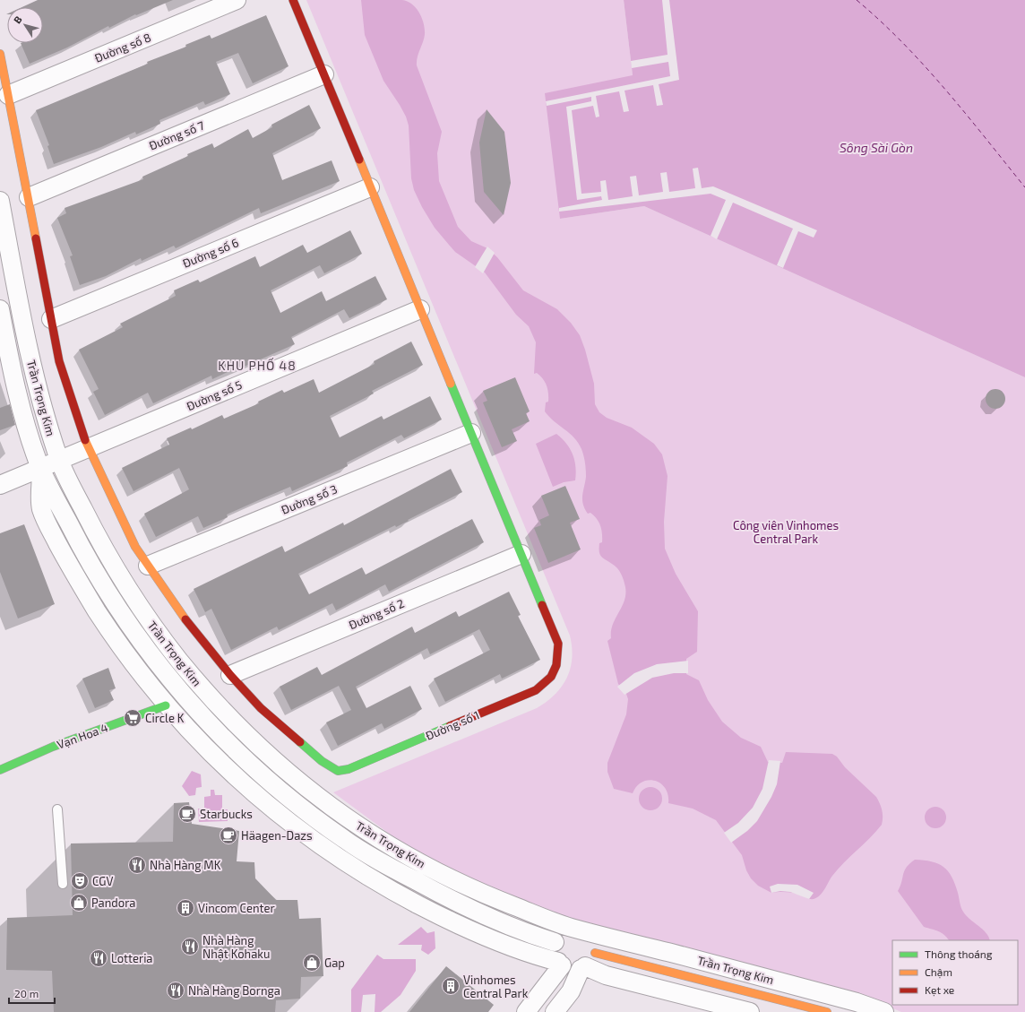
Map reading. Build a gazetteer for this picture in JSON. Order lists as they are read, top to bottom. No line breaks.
{"streets":{"street":["Đường số 8","Đường số 7","Đường số 6","Đường số 5","Trần Trọng Kim","Đường số 3","Đường số 2","Đường số 1","Vạn Hoa 4"]},"crossings":[["Đường số 5","Trần Trọng Kim"],["Trần Trọng Kim","Vạn Hoa 4"],["Đường số 2","Đường số 1"]],"districts":["KHU PHỐ 48"],"water":["Sông Sài Gòn"],"parks":["Công viên Vinhomes Central Park"],"places":{"supermarket":["Circle K"],"cafe":["Starbucks","Häagen-Dazs"],"restaurant":["Nhà Hàng MK","Nhà Hàng Nhật Kohaku","Lotteria","Nhà Hàng Bornga"],"theatre":["CGV"],"shop":["Pandora","Gap"],"building":["Vincom Center","Vinhomes Central Park"]},"legend":["Thông thoáng","Chậm","Kẹt xe"],"scale_bar":"20 m","north":"top left"}
